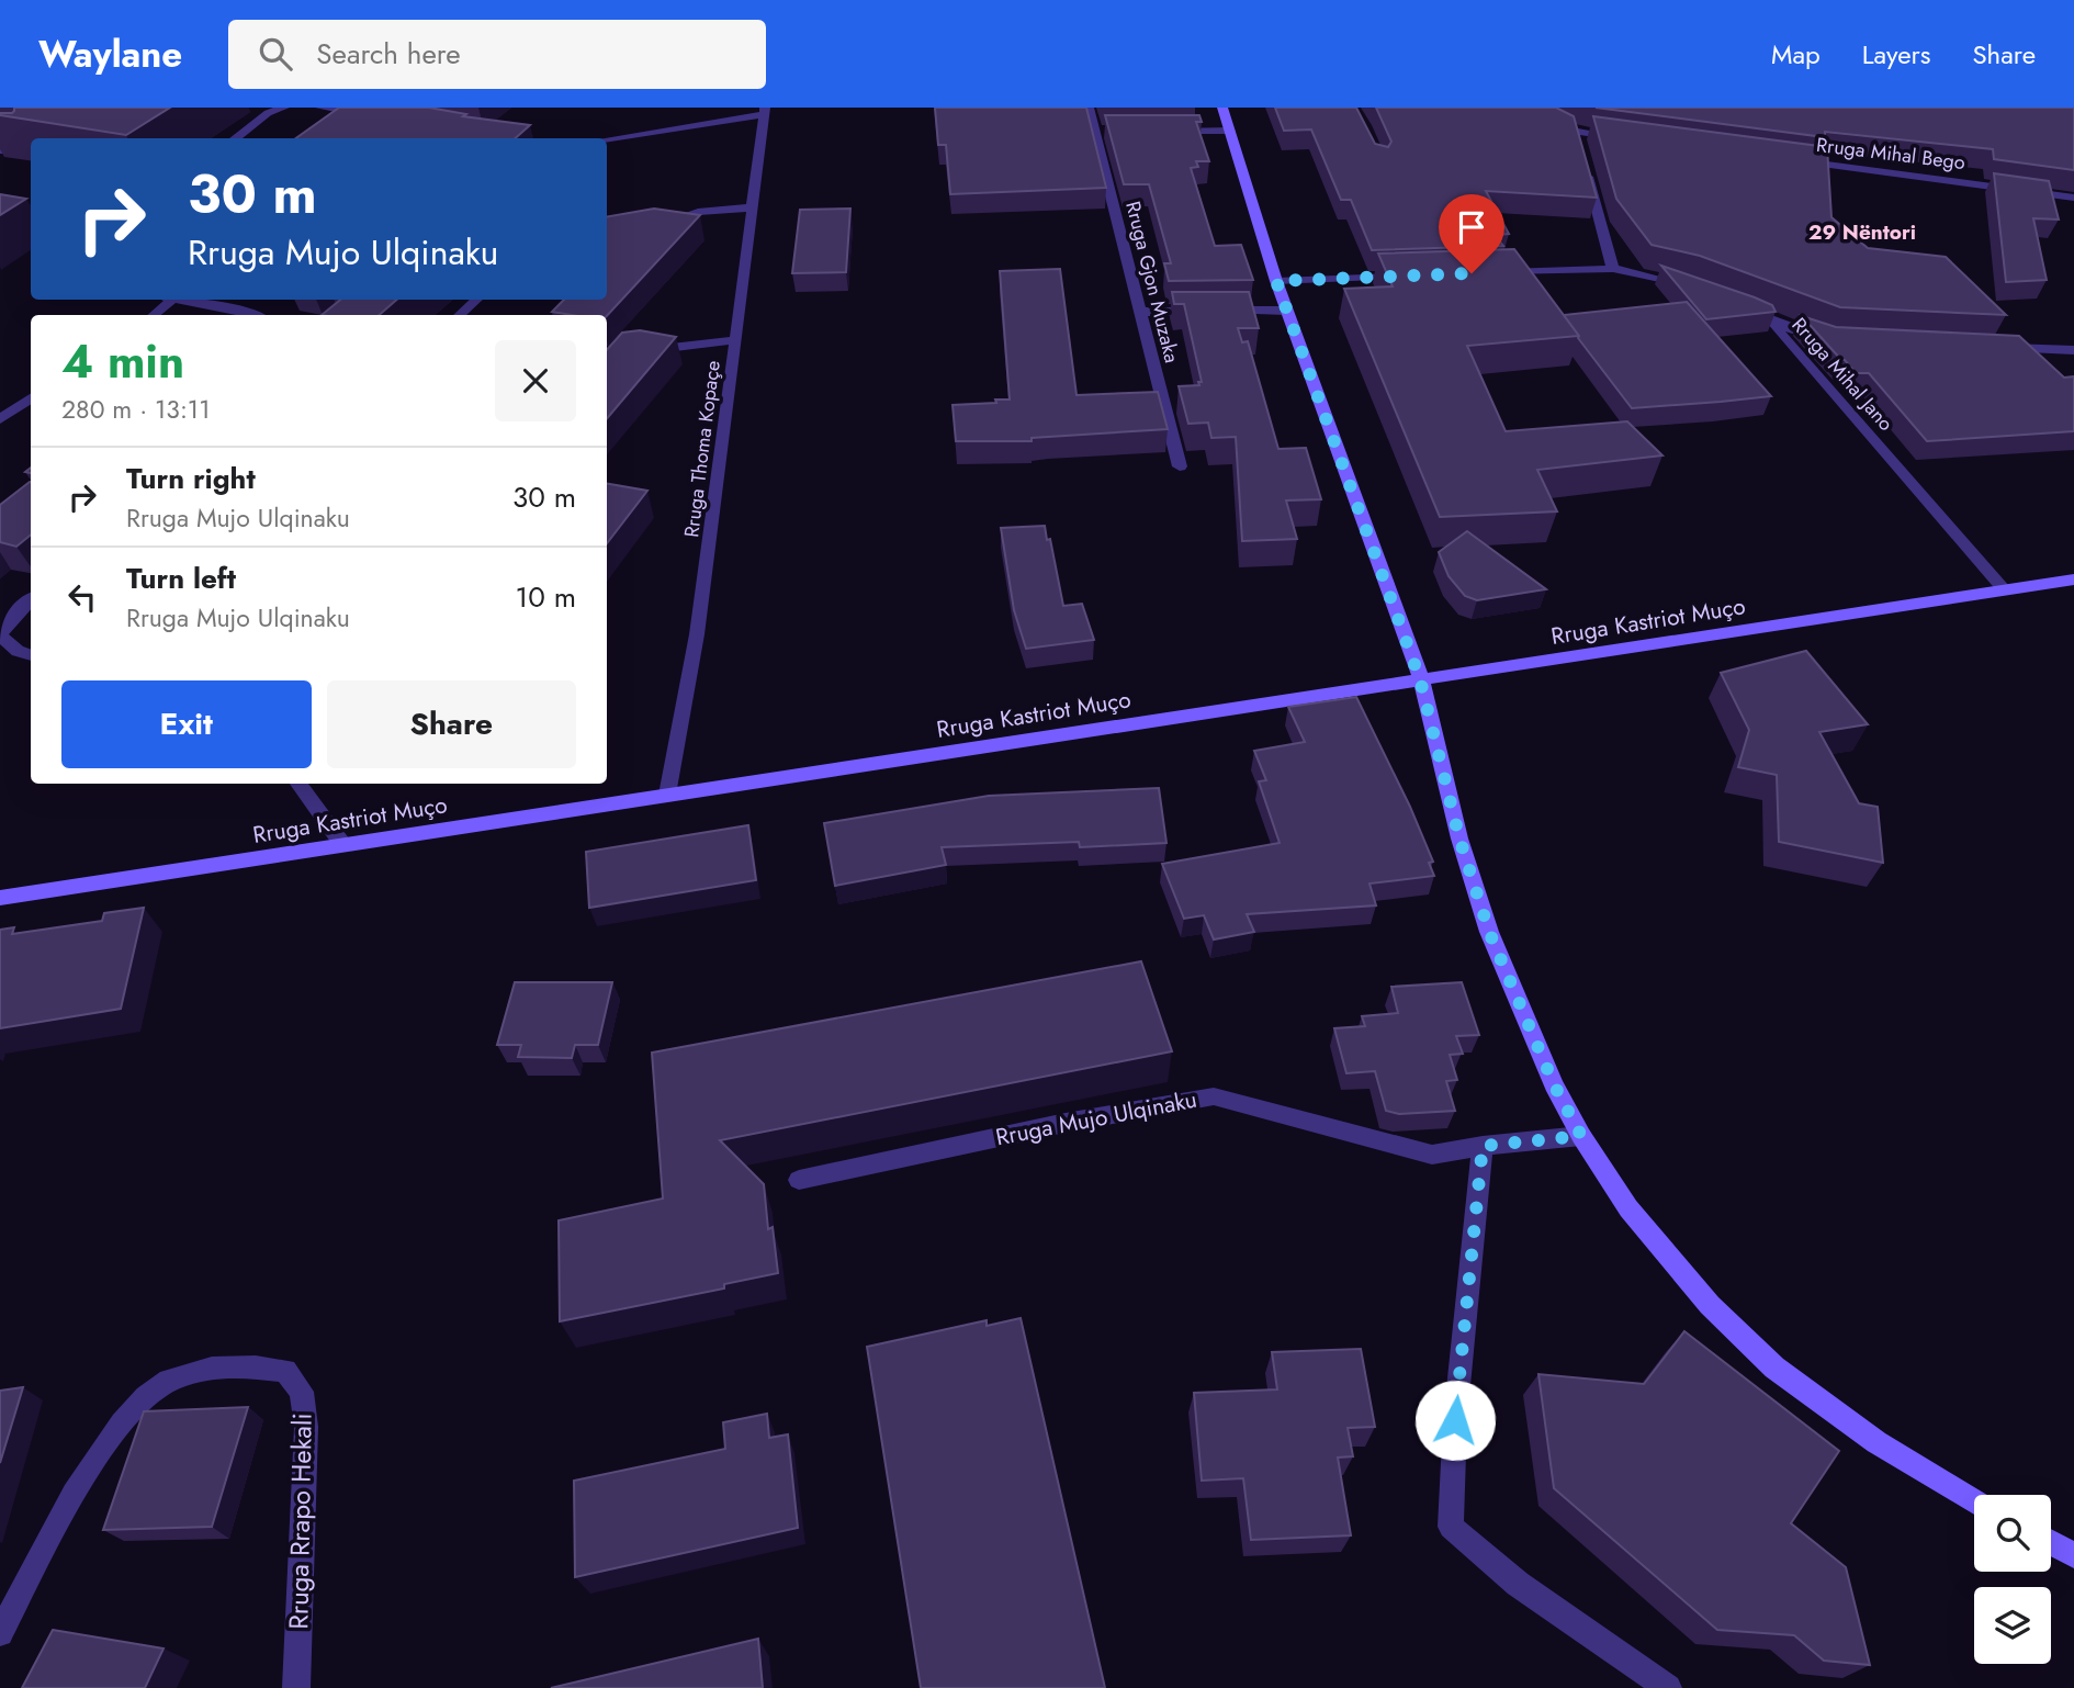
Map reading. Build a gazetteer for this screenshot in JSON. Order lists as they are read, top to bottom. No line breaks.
{"streets":{"main road":["Rruga Kastriot Muço"],"street":["Rruga Mihal Bego","Rruga Gjon Muzaka","Rruga Mihal Jano","Rruga Thoma Kopaçe","Rruga Mujo Ulqinaku","Rruga Rrapo Hekali"]},"crossings":[["Rruga Mihal Jano","Rruga Kastriot Muço"],["Rruga Thoma Kopaçe","Rruga Kastriot Muço"]],"districts":["29 Nëntori"],"page":{"header":"Waylane","search":"Search here","nav":["Map","Layers","Share"],"turn":["30 m","Rruga Mujo Ulqinaku"],"heading":["4 min","280 m · 13:11"],"list":[{"name":"Turn right","note":"Rruga Mujo Ulqinaku","value":"30 m"},{"name":"Turn left","note":"Rruga Mujo Ulqinaku","value":"10 m"}],"buttons":["Exit","Share"]}}
